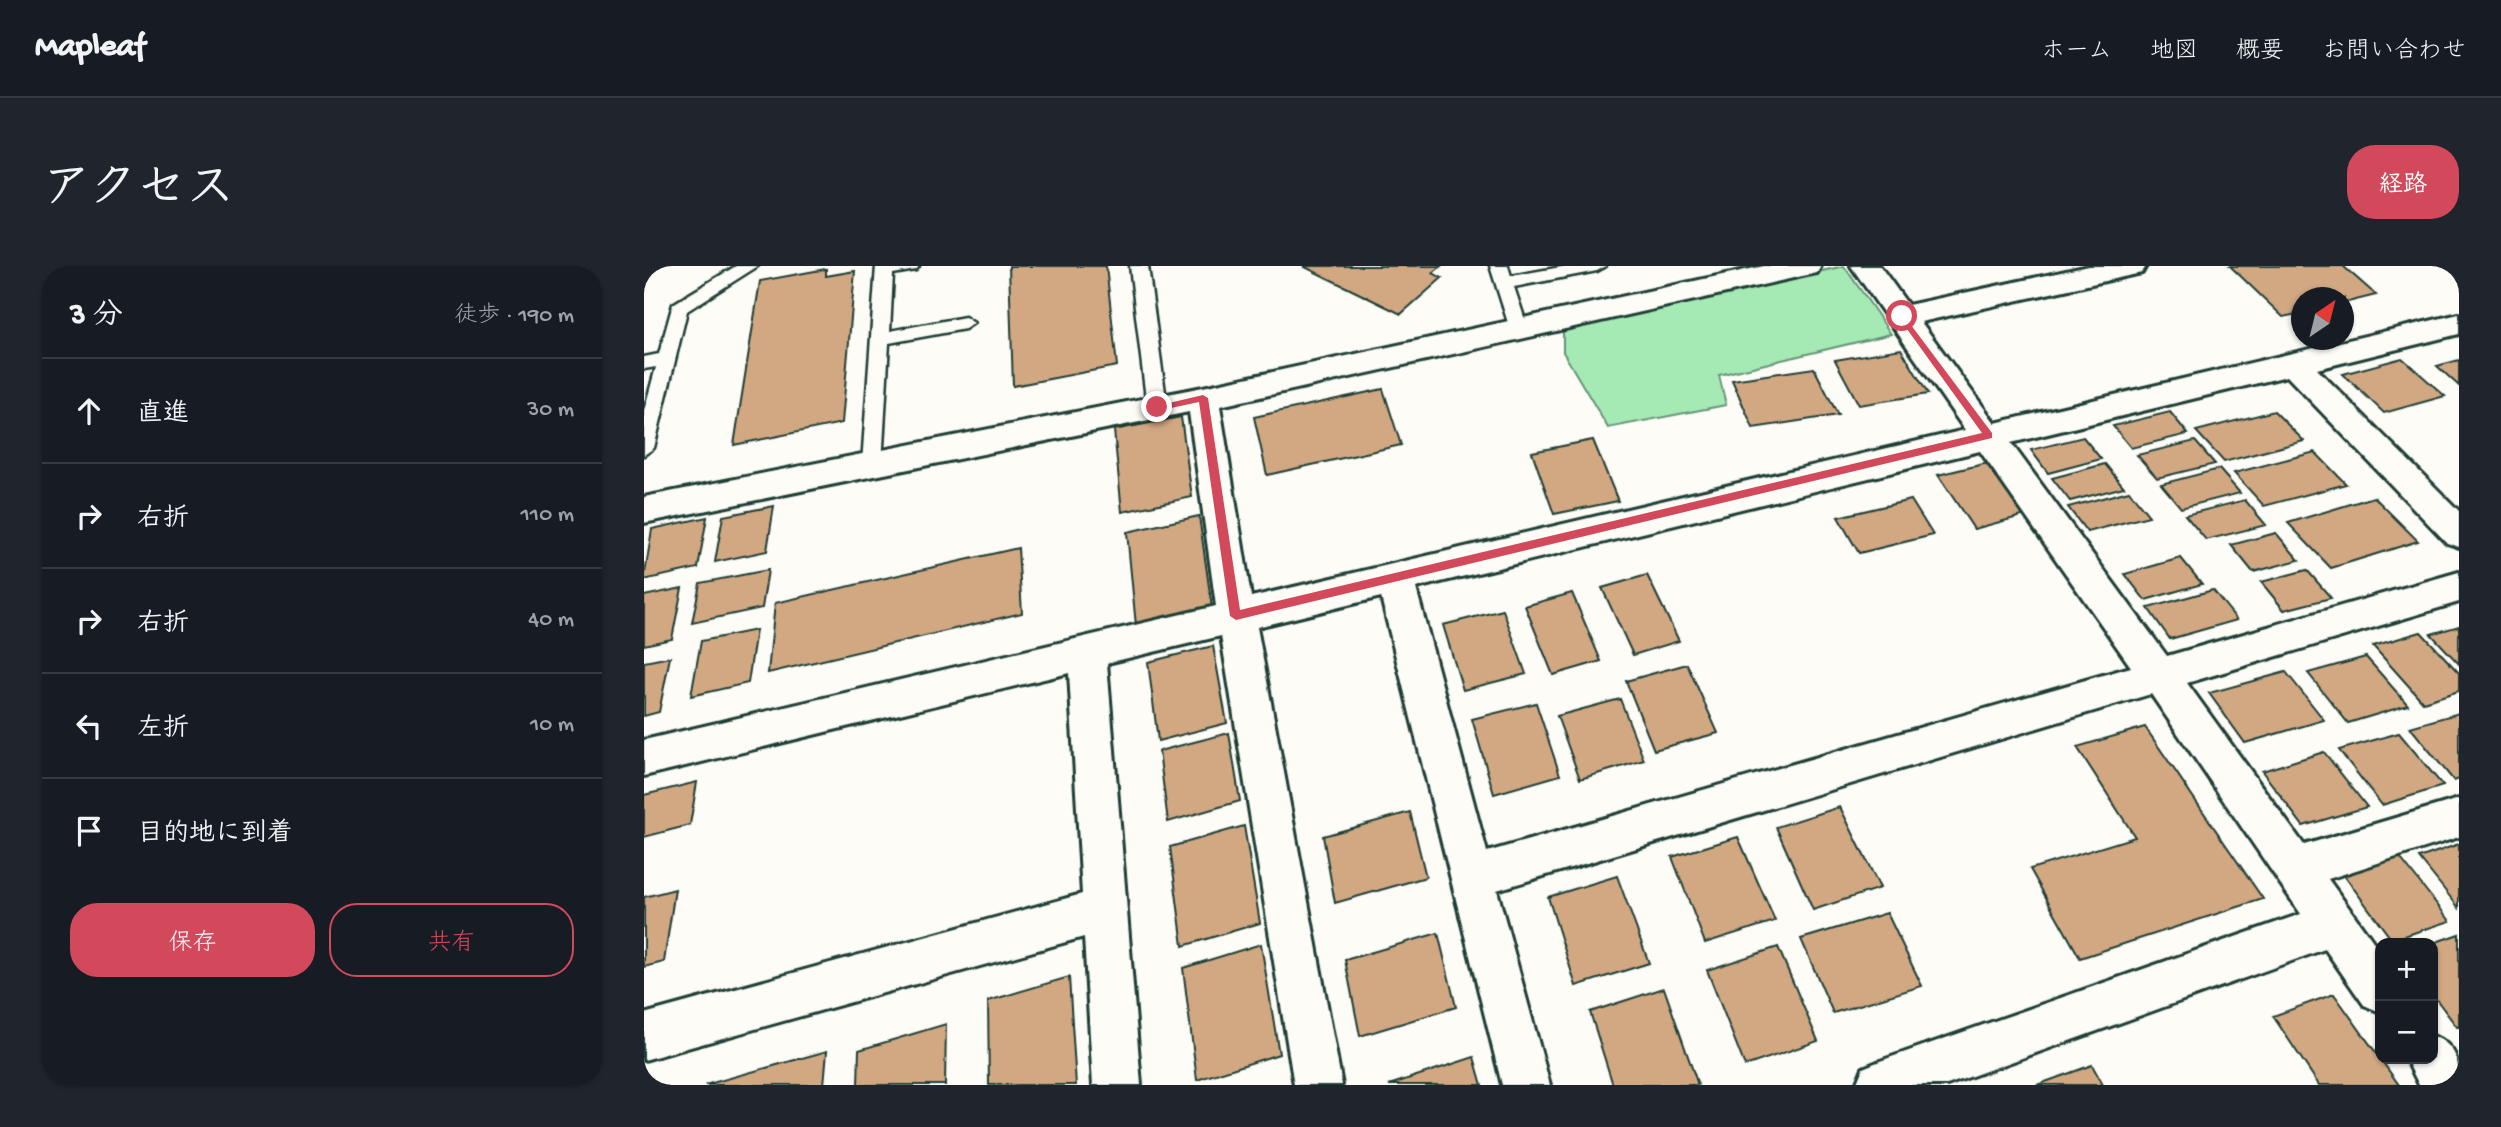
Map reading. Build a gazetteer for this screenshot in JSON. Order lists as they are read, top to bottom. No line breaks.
{"north":"top right","page":{"header":"Mapleaf","nav":["ホーム","地図","概要","お問い合わせ"],"title":"アクセス","buttons":["経路",["保存","共有"]],"heading":["3 分","徒歩 · 190 m"],"list":[["直進","30 m"],["右折","110 m"],["右折","40 m"],["左折","10 m"],"目的地に到着"],"map_buttons":["+","−"]}}
